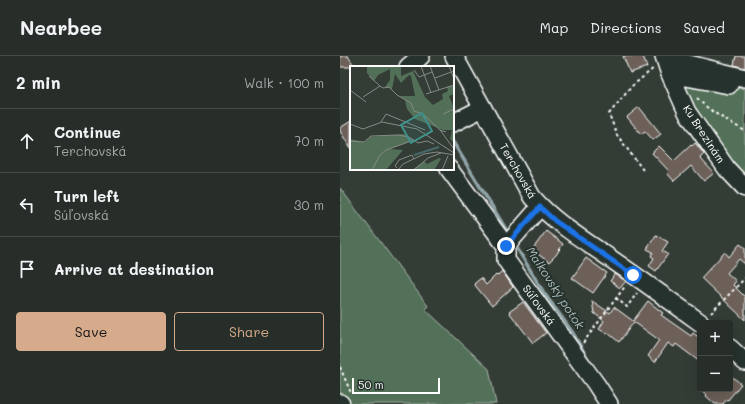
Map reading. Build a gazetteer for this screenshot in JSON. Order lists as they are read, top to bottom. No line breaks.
{"streets":{"street":["Ku Brezinám","Terchovská","Súľovská"]},"water":["Malkovský potok"],"scale_bar":"50 m","page":{"header":"Nearbee","nav":["Map","Directions","Saved"],"heading":["2 min","Walk · 100 m"],"list":[["Continue","Terchovská","70 m"],["Turn left","Súľovská","30 m"],"Arrive at destination"],"buttons":["Save","Share"],"map_buttons":["+","−"],"scale":"50 m"}}
